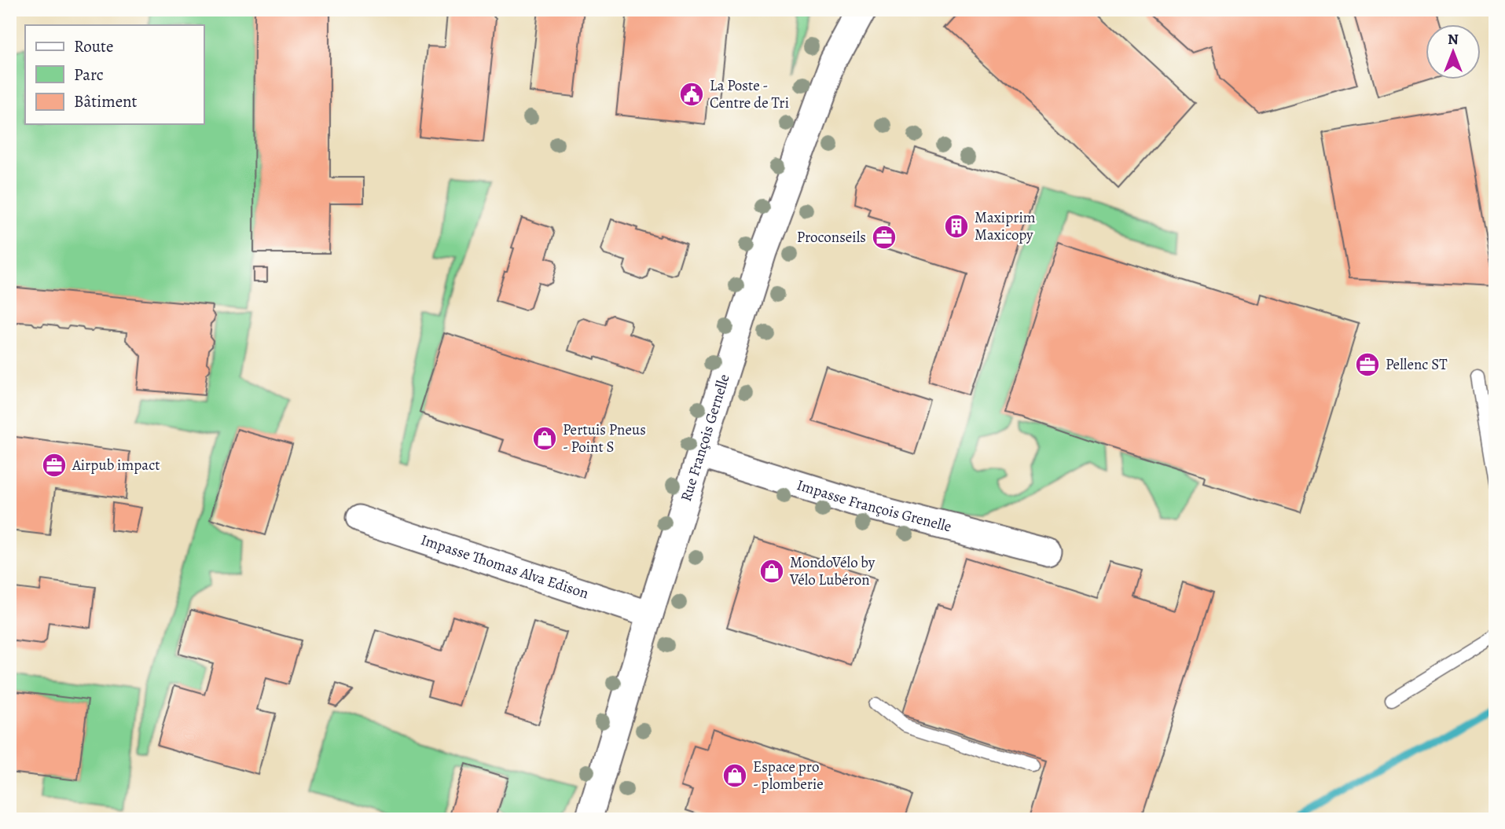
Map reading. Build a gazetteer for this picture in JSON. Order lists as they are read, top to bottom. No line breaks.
{"streets":{"street":["Rue François Gernelle","Impasse François Grenelle","Impasse Thomas Alva Edison"]},"crossings":[["Rue François Gernelle","Impasse François Grenelle"],["Rue François Gernelle","Impasse Thomas Alva Edison"]],"places":{"public building":["La Poste - Centre de Tri"],"building":["Maxiprim Maxicopy"],"office":["Proconseils","Pellenc ST","Airpub impact"],"shop":["Pertuis Pneus - Point S","MondoVélo by Vélo Lubéron","Espace pro - plomberie"]},"legend":["Route","Parc","Bâtiment"],"north":"top"}
